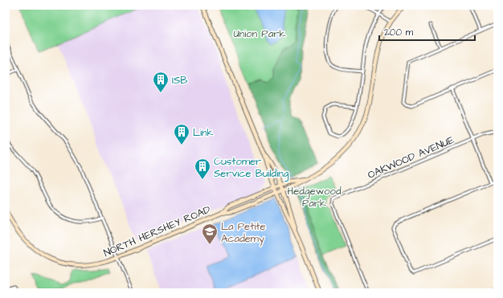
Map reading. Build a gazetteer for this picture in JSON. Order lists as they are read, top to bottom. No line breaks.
{"streets":{"main road":["NORTH HERSHEY ROAD"],"street":["OAKWOOD AVENUE"]},"parks":["Union Park","Hedgewood Park"],"places":{"building":["ISB","Link","Customer Service Building"],"school or university":["La Petite Academy"]},"scale_bar":"200 m"}
